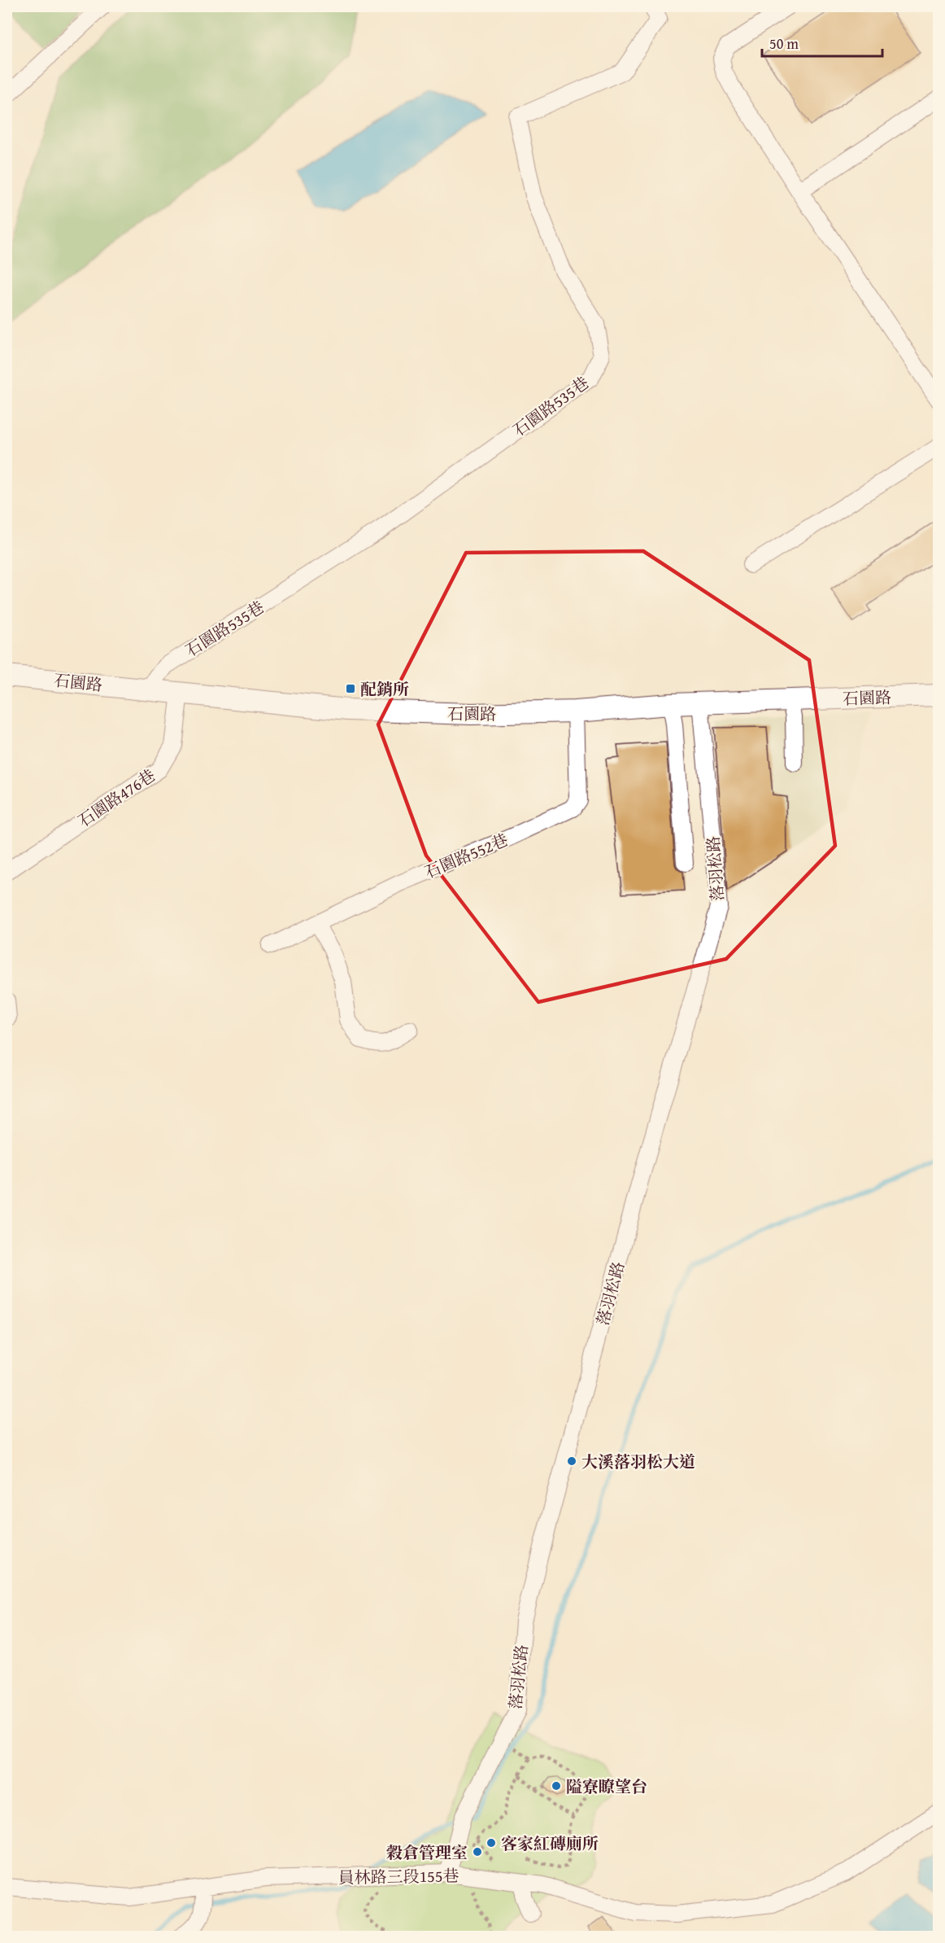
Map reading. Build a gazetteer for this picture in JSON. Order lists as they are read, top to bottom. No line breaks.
{"streets":{"main road":["石園路"],"street":["石園路535巷","石園路476巷","石園路552巷","落羽松路","員林路三段155巷"]},"crossings":[["石園路535巷","石園路"],["石園路","石園路476巷"],["石園路","石園路552巷"],["石園路","落羽松路"],["落羽松路","員林路三段155巷"]],"places":{"transit":["配銷所"],"other":["大溪落羽松大道","隘寮瞭望台","客家紅磚廁所","穀倉管理室"]},"scale_bar":"50 m"}
